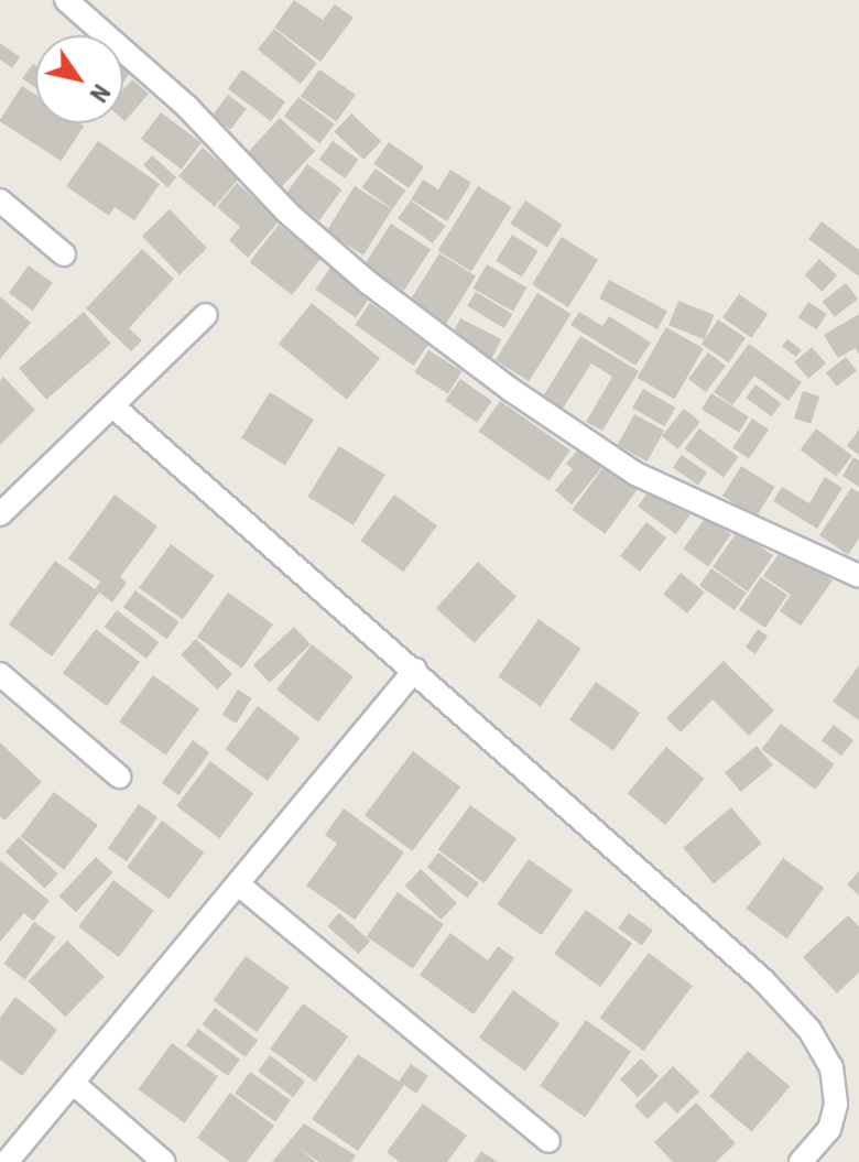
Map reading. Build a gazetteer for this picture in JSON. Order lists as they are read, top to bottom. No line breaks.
{"north":"bottom right"}
